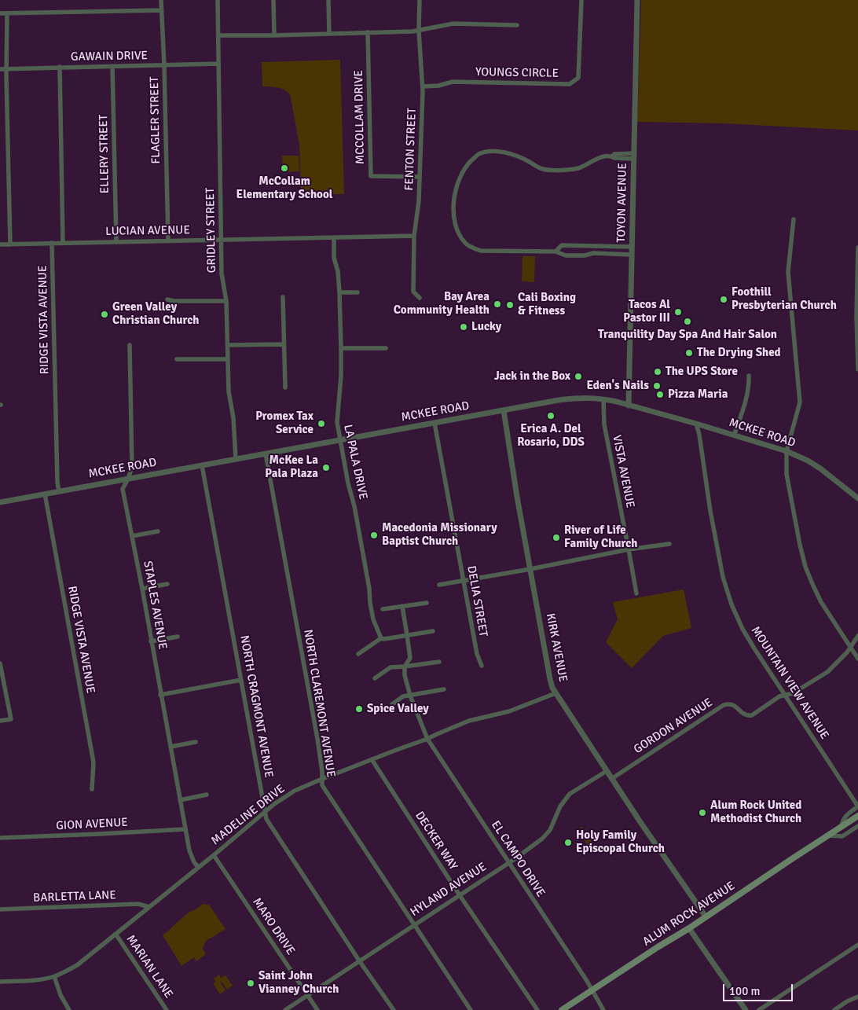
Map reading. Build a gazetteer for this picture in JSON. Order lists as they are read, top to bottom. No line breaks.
{"streets":{"main road":["ALUM ROCK AVENUE"],"street":["GAWAIN DRIVE","YOUNGS CIRCLE","MCCOLLAM DRIVE","FLAGLER STREET","FENTON STREET","ELLERY STREET","TOYON AVENUE","GRIDLEY STREET","LUCIAN AVENUE","RIDGE VISTA AVENUE","MCKEE ROAD","LA PALA DRIVE","VISTA AVENUE","DELIA STREET","STAPLES AVENUE","KIRK AVENUE","MOUNTAIN VIEW AVENUE","NORTH CLAREMONT AVENUE","NORTH CRAGMONT AVENUE","GORDON AVENUE","MADELINE DRIVE","GION AVENUE","DECKER WAY","EL CAMPO DRIVE","HYLAND AVENUE","BARLETTA LANE","MARO DRIVE","MARIAN LANE"]},"crossings":[["GAWAIN DRIVE","FLAGLER STREET"],["GAWAIN DRIVE","ELLERY STREET"],["GAWAIN DRIVE","GRIDLEY STREET"],["YOUNGS CIRCLE","FENTON STREET"],["MCCOLLAM DRIVE","FENTON STREET"],["FLAGLER STREET","LUCIAN AVENUE"],["FENTON STREET","LUCIAN AVENUE"],["ELLERY STREET","LUCIAN AVENUE"],["TOYON AVENUE","MCKEE ROAD"],["GRIDLEY STREET","LUCIAN AVENUE"],["GRIDLEY STREET","MCKEE ROAD"],["LUCIAN AVENUE","RIDGE VISTA AVENUE"],["LUCIAN AVENUE","LA PALA DRIVE"],["RIDGE VISTA AVENUE","MCKEE ROAD"],["MCKEE ROAD","LA PALA DRIVE"],["MCKEE ROAD","VISTA AVENUE"],["MCKEE ROAD","DELIA STREET"],["MCKEE ROAD","STAPLES AVENUE"],["MCKEE ROAD","KIRK AVENUE"],["MCKEE ROAD","MOUNTAIN VIEW AVENUE"],["MCKEE ROAD","NORTH CLAREMONT AVENUE"],["MCKEE ROAD","NORTH CRAGMONT AVENUE"],["STAPLES AVENUE","MADELINE DRIVE"],["STAPLES AVENUE","GION AVENUE"],["KIRK AVENUE","GORDON AVENUE"],["KIRK AVENUE","MADELINE DRIVE"],["KIRK AVENUE","HYLAND AVENUE"],["KIRK AVENUE","ALUM ROCK AVENUE"],["MOUNTAIN VIEW AVENUE","GORDON AVENUE"],["MOUNTAIN VIEW AVENUE","ALUM ROCK AVENUE"],["NORTH CLAREMONT AVENUE","MADELINE DRIVE"],["NORTH CLAREMONT AVENUE","HYLAND AVENUE"],["NORTH CRAGMONT AVENUE","MADELINE DRIVE"],["NORTH CRAGMONT AVENUE","HYLAND AVENUE"],["MADELINE DRIVE","DECKER WAY"],["MADELINE DRIVE","EL CAMPO DRIVE"],["MADELINE DRIVE","BARLETTA LANE"],["MADELINE DRIVE","MARO DRIVE"],["MADELINE DRIVE","MARIAN LANE"],["DECKER WAY","HYLAND AVENUE"],["EL CAMPO DRIVE","HYLAND AVENUE"],["EL CAMPO DRIVE","ALUM ROCK AVENUE"],["HYLAND AVENUE","MARO DRIVE"]],"places":["McCollam Elementary School","Foothill Presbyterian Church","Bay Area Community Health","Cali Boxing & Fitness","Tacos Al Pastor III","Green Valley Christian Church","Tranquility Day Spa And Hair Salon","Lucky","The Drying Shed","The UPS Store","Jack in the Box","Eden's Nails","Pizza Maria","Erica A. Del Rosario, DDS","Promex Tax Service","McKee La Pala Plaza","Macedonia Missionary Baptist Church","River of Life Family Church","Spice Valley","Alum Rock United Methodist Church","Holy Family Episcopal Church","Saint John Vianney Church"],"scale_bar":"100 m"}
